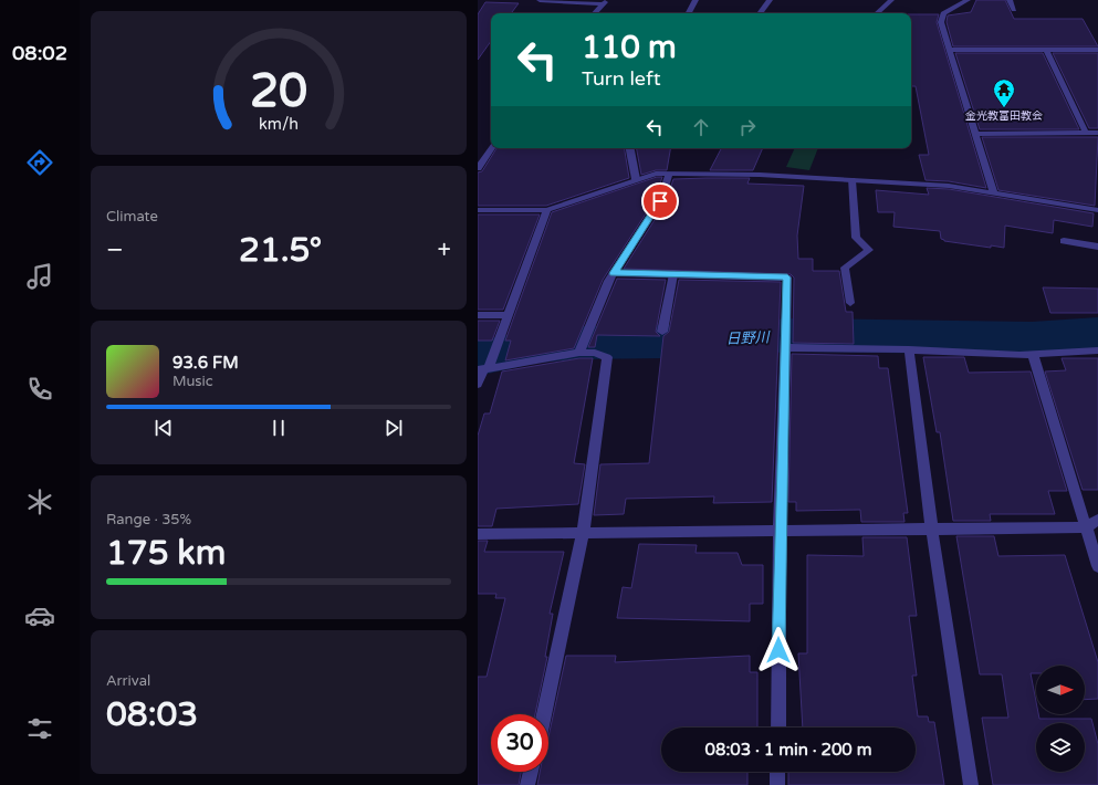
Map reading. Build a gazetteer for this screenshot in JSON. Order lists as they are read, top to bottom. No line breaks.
{"water":["日野川"],"places":{"temple":["金光教富田教会"]},"north":"right","page":{"tabs":"08:02","turn":["110 m","Turn left"],"tile":["Climate",["Range · 35%","175 km"],["Arrival","08:03"]],"heat":["−","21.5°","+"],"song":["93.6 FM","Music"],"limit":"30","trip":"08:03 · 1 min · 200 m","gauge":["20","km/h"]}}
